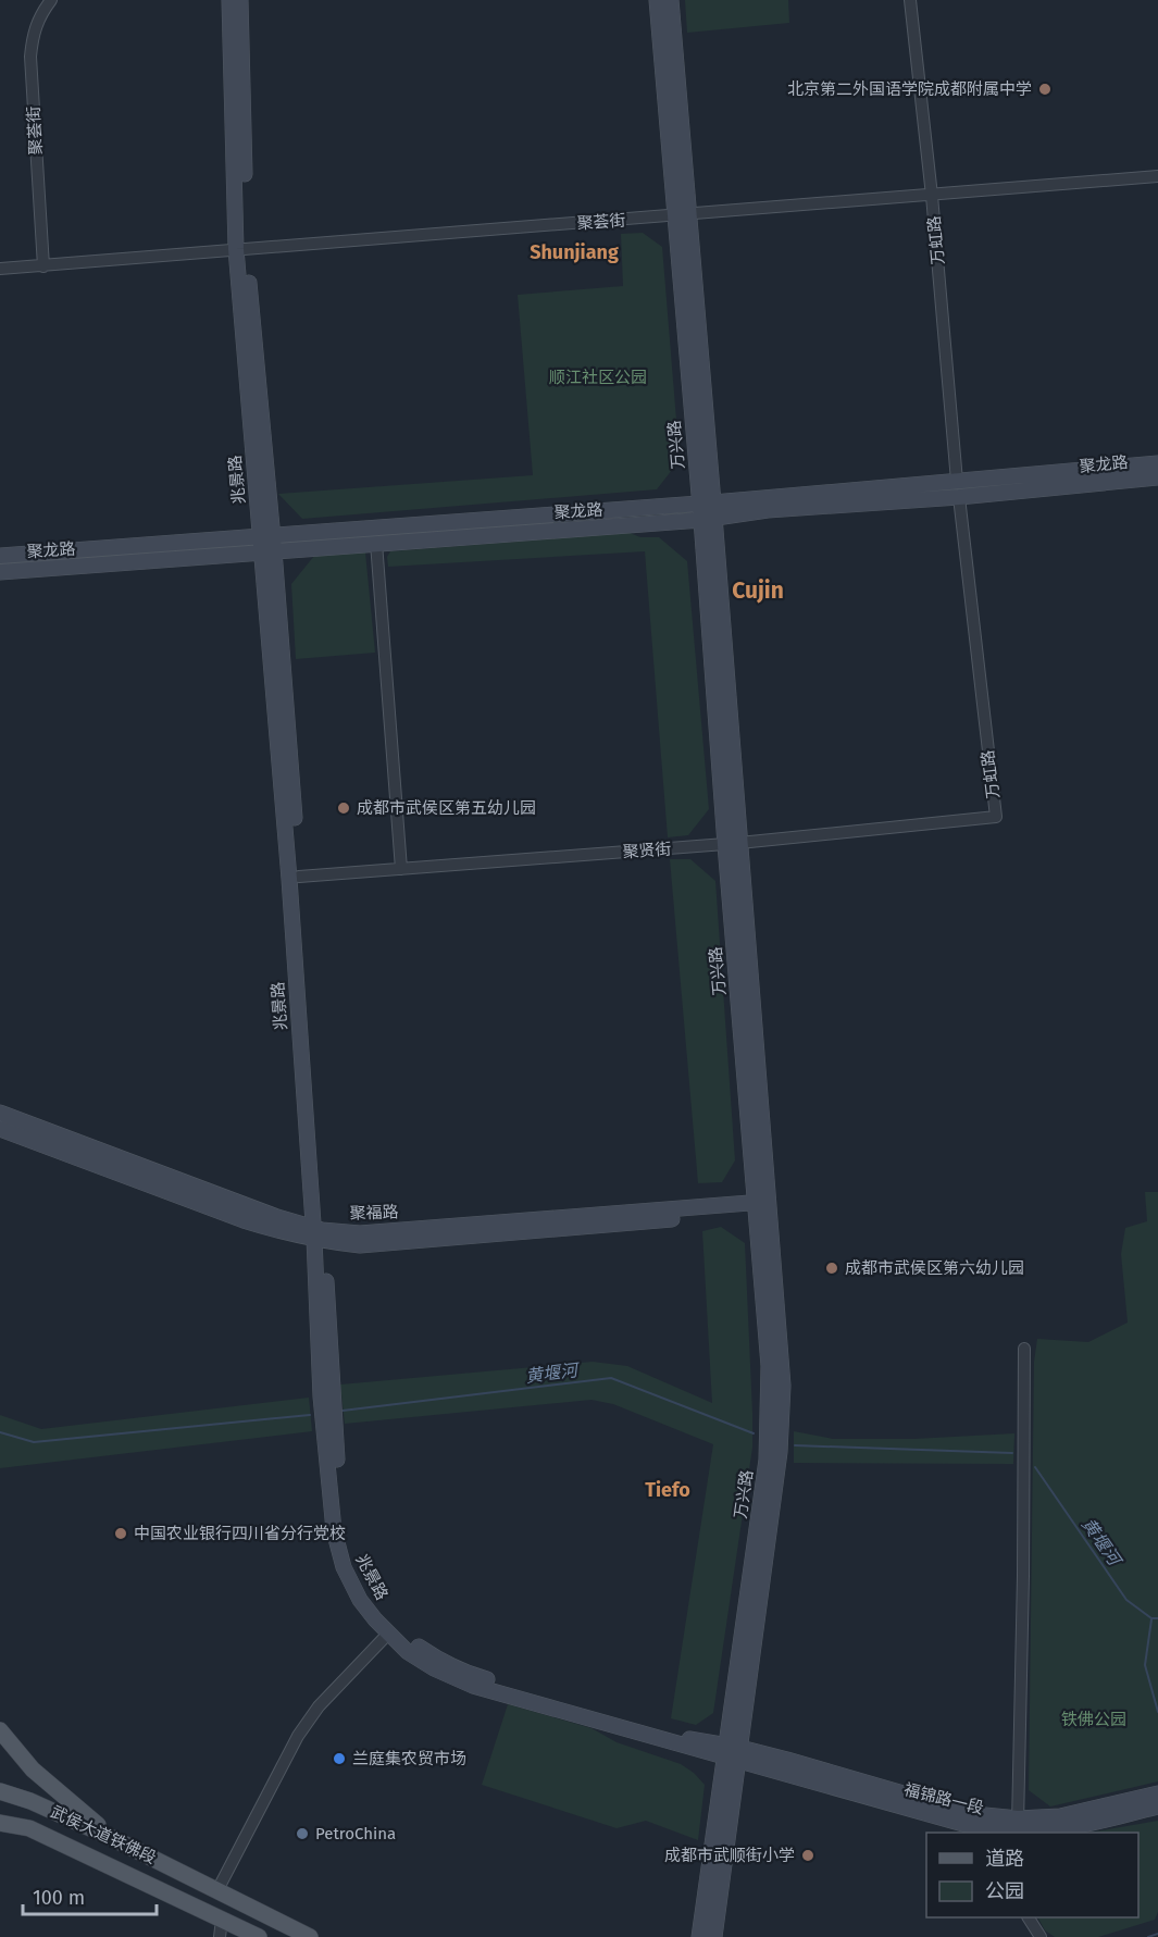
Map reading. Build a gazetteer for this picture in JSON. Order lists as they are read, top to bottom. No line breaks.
{"streets":{"main road":["武侯大道铁佛段"],"street":["聚荟街","万虹路","万兴路","聚龙路","兆景路","聚贤街","聚福路","福锦路一段"]},"crossings":[["聚荟街","万虹路"],["聚荟街","兆景路"],["万虹路","聚龙路"],["万虹路","聚贤街"],["万兴路","兆景路"],["万兴路","聚贤街"],["万兴路","聚福路"],["万兴路","福锦路一段"],["聚龙路","兆景路"],["兆景路","聚贤街"],["兆景路","聚福路"],["兆景路","福锦路一段"]],"districts":["Shunjiang","Cujin","Tiefo"],"water":["黄堰河"],"parks":["顺江社区公园","铁佛公园"],"places":["北京第二外国语学院成都附属中学","成都市武侯区第五幼儿园","成都市武侯区第六幼儿园","中国农业银行四川省分行党校","兰庭集农贸市场","PetroChina","成都市武顺街小学"],"legend":["道路","公园"],"scale_bar":"100 m"}
